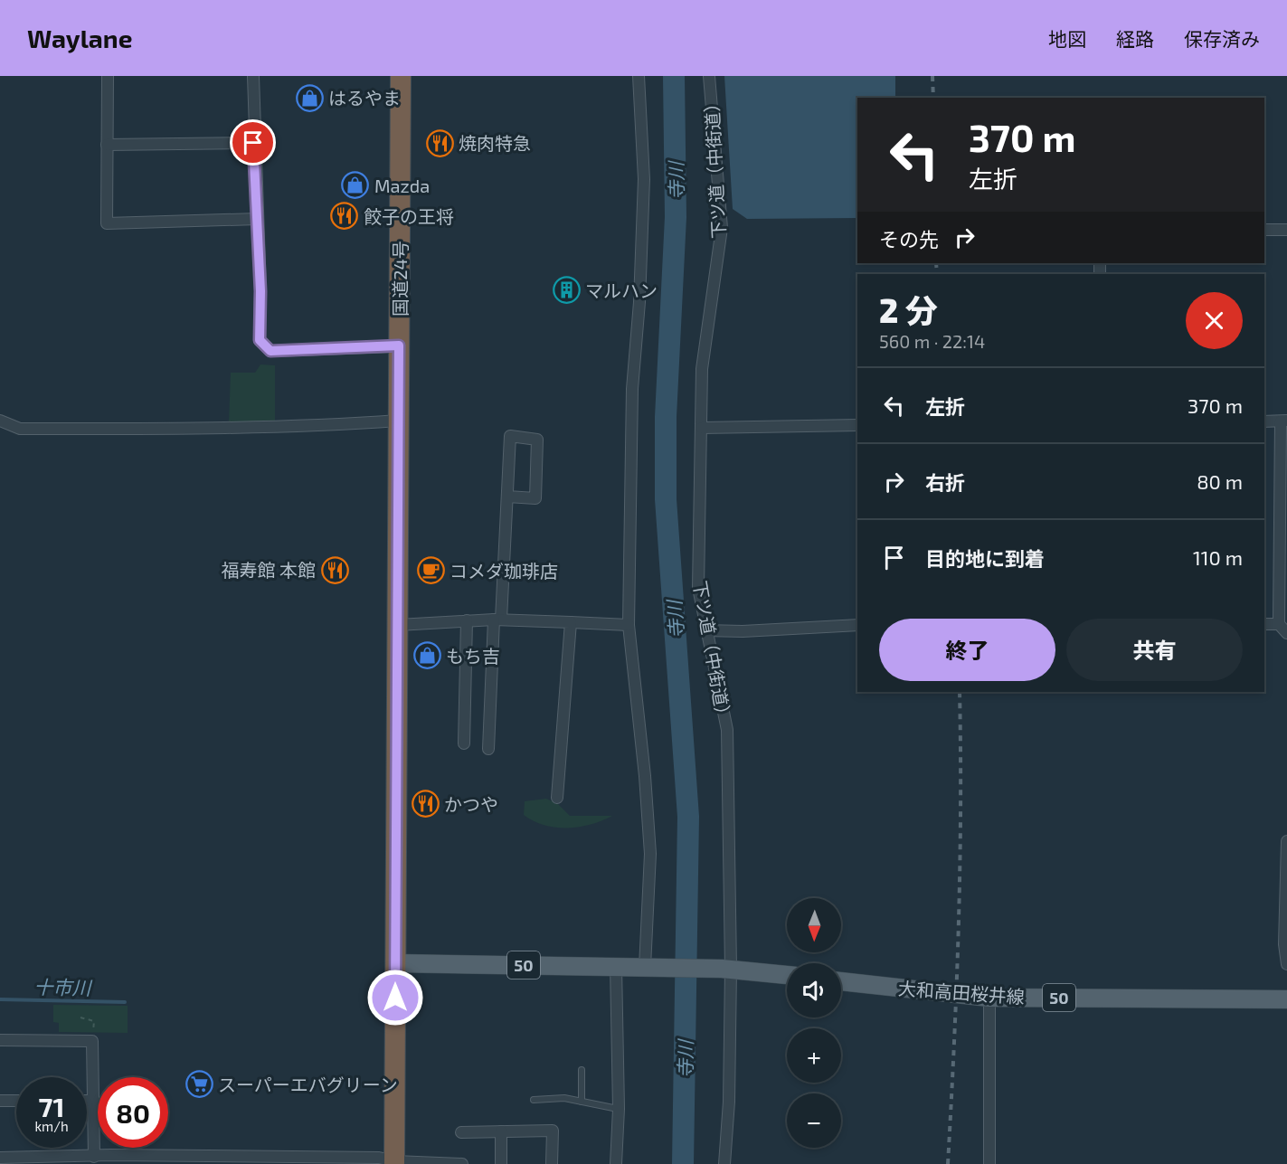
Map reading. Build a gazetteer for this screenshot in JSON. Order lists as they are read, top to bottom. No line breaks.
{"streets":{"highway":["国道24号"],"main road":["50","大和高田桜井線"],"street":["下ツ道（中街道）"]},"crossings":[["下ツ道（中街道）","50"],["国道24号","50"]],"water":["寺川","十市川"],"places":{"shop":["はるやま","Mazda","もち吉"],"restaurant":["焼肉特急","餃子の王将","福寿館 本館","かつや"],"building":["マルハン"],"cafe":["コメダ珈琲店"],"supermarket":["スーパーエバグリーン"]},"north":"bottom","page":{"header":"Waylane","nav":["地図","経路","保存済み"],"turn":["370 m","左折"],"then":"その先","heading":["2 分","560 m · 22:14"],"list":[{"name":"左折","value":"370 m"},{"name":"右折","value":"80 m"},{"name":"目的地に到着","value":"110 m"}],"buttons":["終了","共有"],"map_buttons":["+","−"],"speed":"71 km/h","limit":"80"}}
